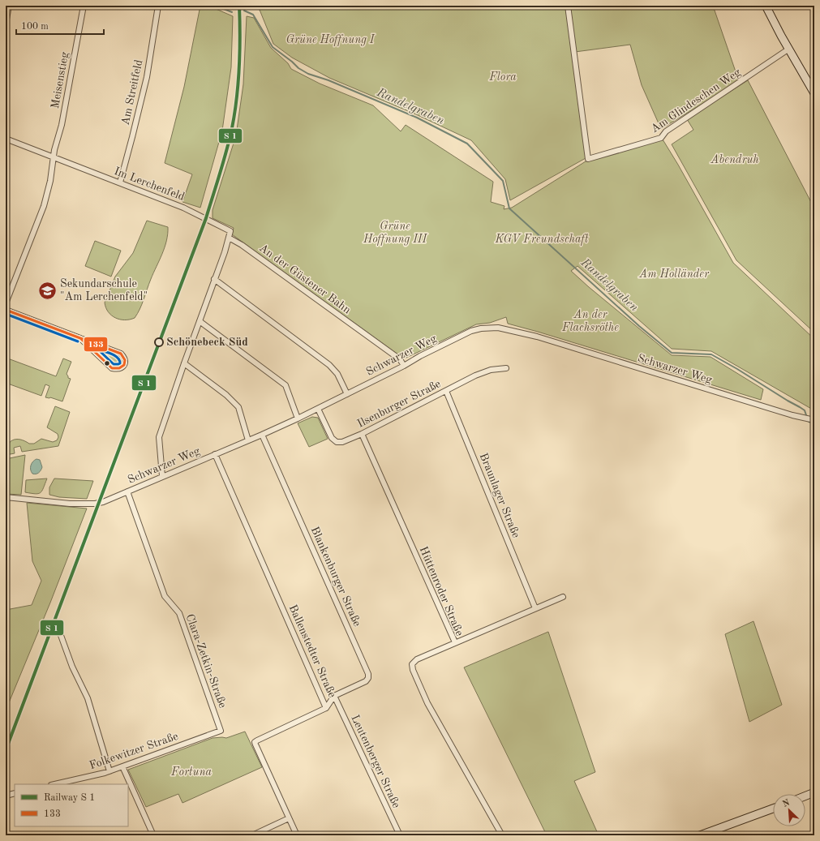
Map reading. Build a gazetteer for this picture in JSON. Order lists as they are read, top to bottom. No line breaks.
{"streets":{"street":["Meisenstieg","Am Streitfeld","Am Glindeschen Weg","Im Lerchenfeld","An der Güstener Bahn","Schwarzer Weg","Ilsenburger Straße","Braunlager Straße","Blankenburger Straße","Hüttenroder Straße","Ballenstedter Straße","Clara-Zetkin-Straße","Folkewitzer Straße","Leutenberger Straße"]},"crossings":[["Meisenstieg","Im Lerchenfeld"],["Am Streitfeld","Im Lerchenfeld"],["Im Lerchenfeld","An der Güstener Bahn"],["An der Güstener Bahn","Schwarzer Weg"],["Schwarzer Weg","Ilsenburger Straße"],["Schwarzer Weg","Blankenburger Straße"],["Schwarzer Weg","Ballenstedter Straße"],["Schwarzer Weg","Clara-Zetkin-Straße"],["Ilsenburger Straße","Braunlager Straße"],["Ilsenburger Straße","Hüttenroder Straße"],["Blankenburger Straße","Leutenberger Straße"],["Clara-Zetkin-Straße","Folkewitzer Straße"]],"water":["Randelgraben"],"parks":["Grüne Hoffnung I","Flora","Abendruh","Grüne Hoffnung III","KGV Freundschaft","Am Holländer","An der Flachsröthe","Fortuna"],"places":{"school or university":["Sekundarschule \"Am Lerchenfeld\""],"other":["Schönebeck Süd"]},"lines":["transit line 133"],"legend":["Railway S 1","133"],"scale_bar":"100 m","north":"top left"}
